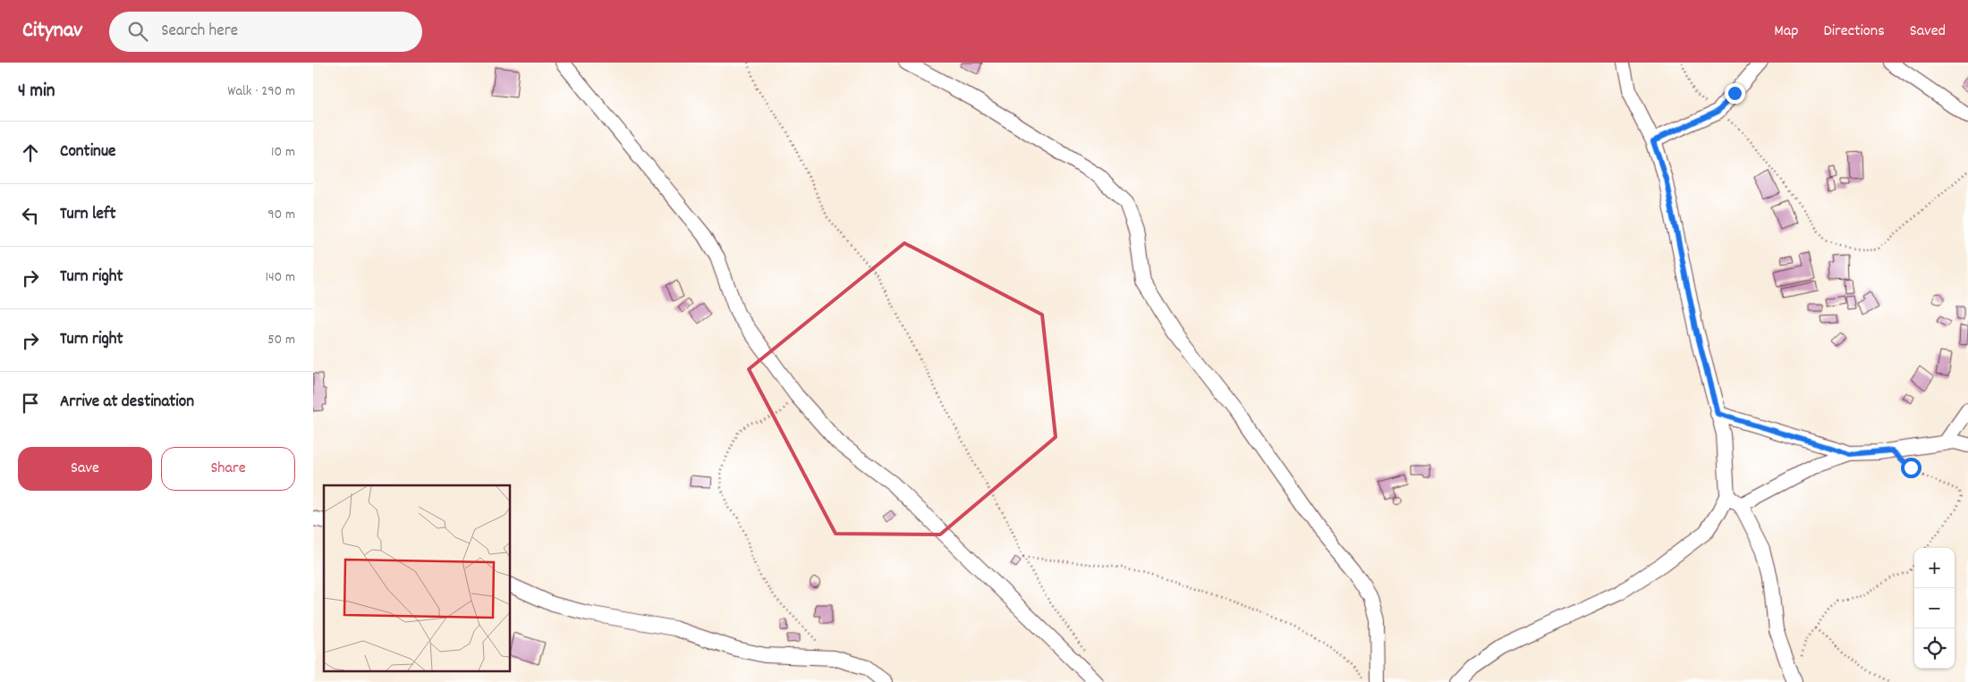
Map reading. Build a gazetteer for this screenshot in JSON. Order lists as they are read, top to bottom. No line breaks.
{"page":{"header":"Citynav","search":"Search here","nav":["Map","Directions","Saved"],"heading":["4 min","Walk · 290 m"],"list":[["Continue","10 m"],["Turn left","90 m"],["Turn right","140 m"],["Turn right","50 m"],"Arrive at destination"],"buttons":["Save","Share"],"map_buttons":["+","−"]}}
